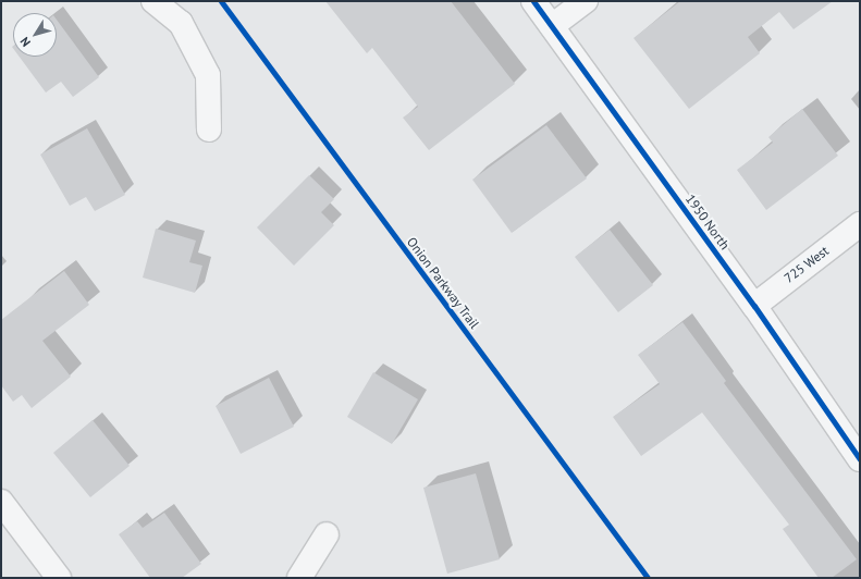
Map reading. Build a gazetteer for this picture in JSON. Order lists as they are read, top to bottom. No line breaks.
{"streets":{"street":["1950 North","725 West"],"cycle path":["Onion Parkway Trail"]},"crossings":[["1950 North","725 West"]],"north":"bottom left"}
